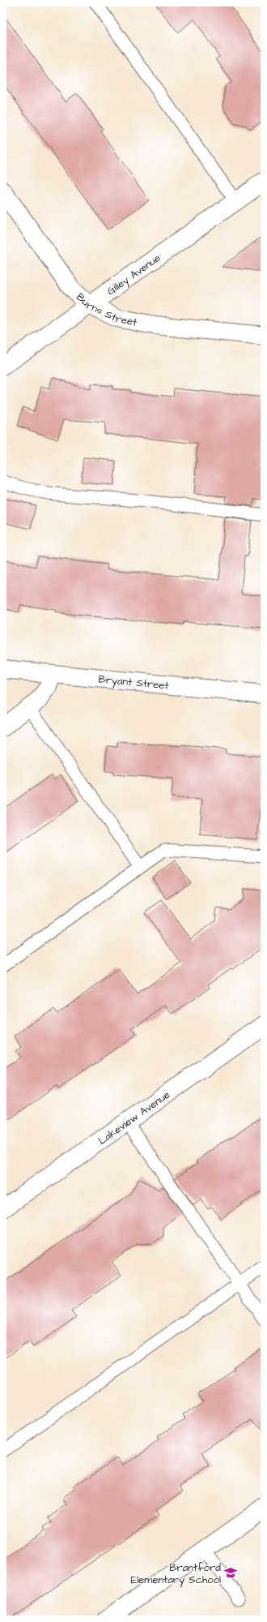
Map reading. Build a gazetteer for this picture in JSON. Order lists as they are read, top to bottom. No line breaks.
{"streets":{"street":["Gilley Avenue","Burns Street","Bryant Street","Lakeview Avenue"]},"crossings":[["Gilley Avenue","Burns Street"]],"places":{"school or university":["Brantford Elementary School"]}}
